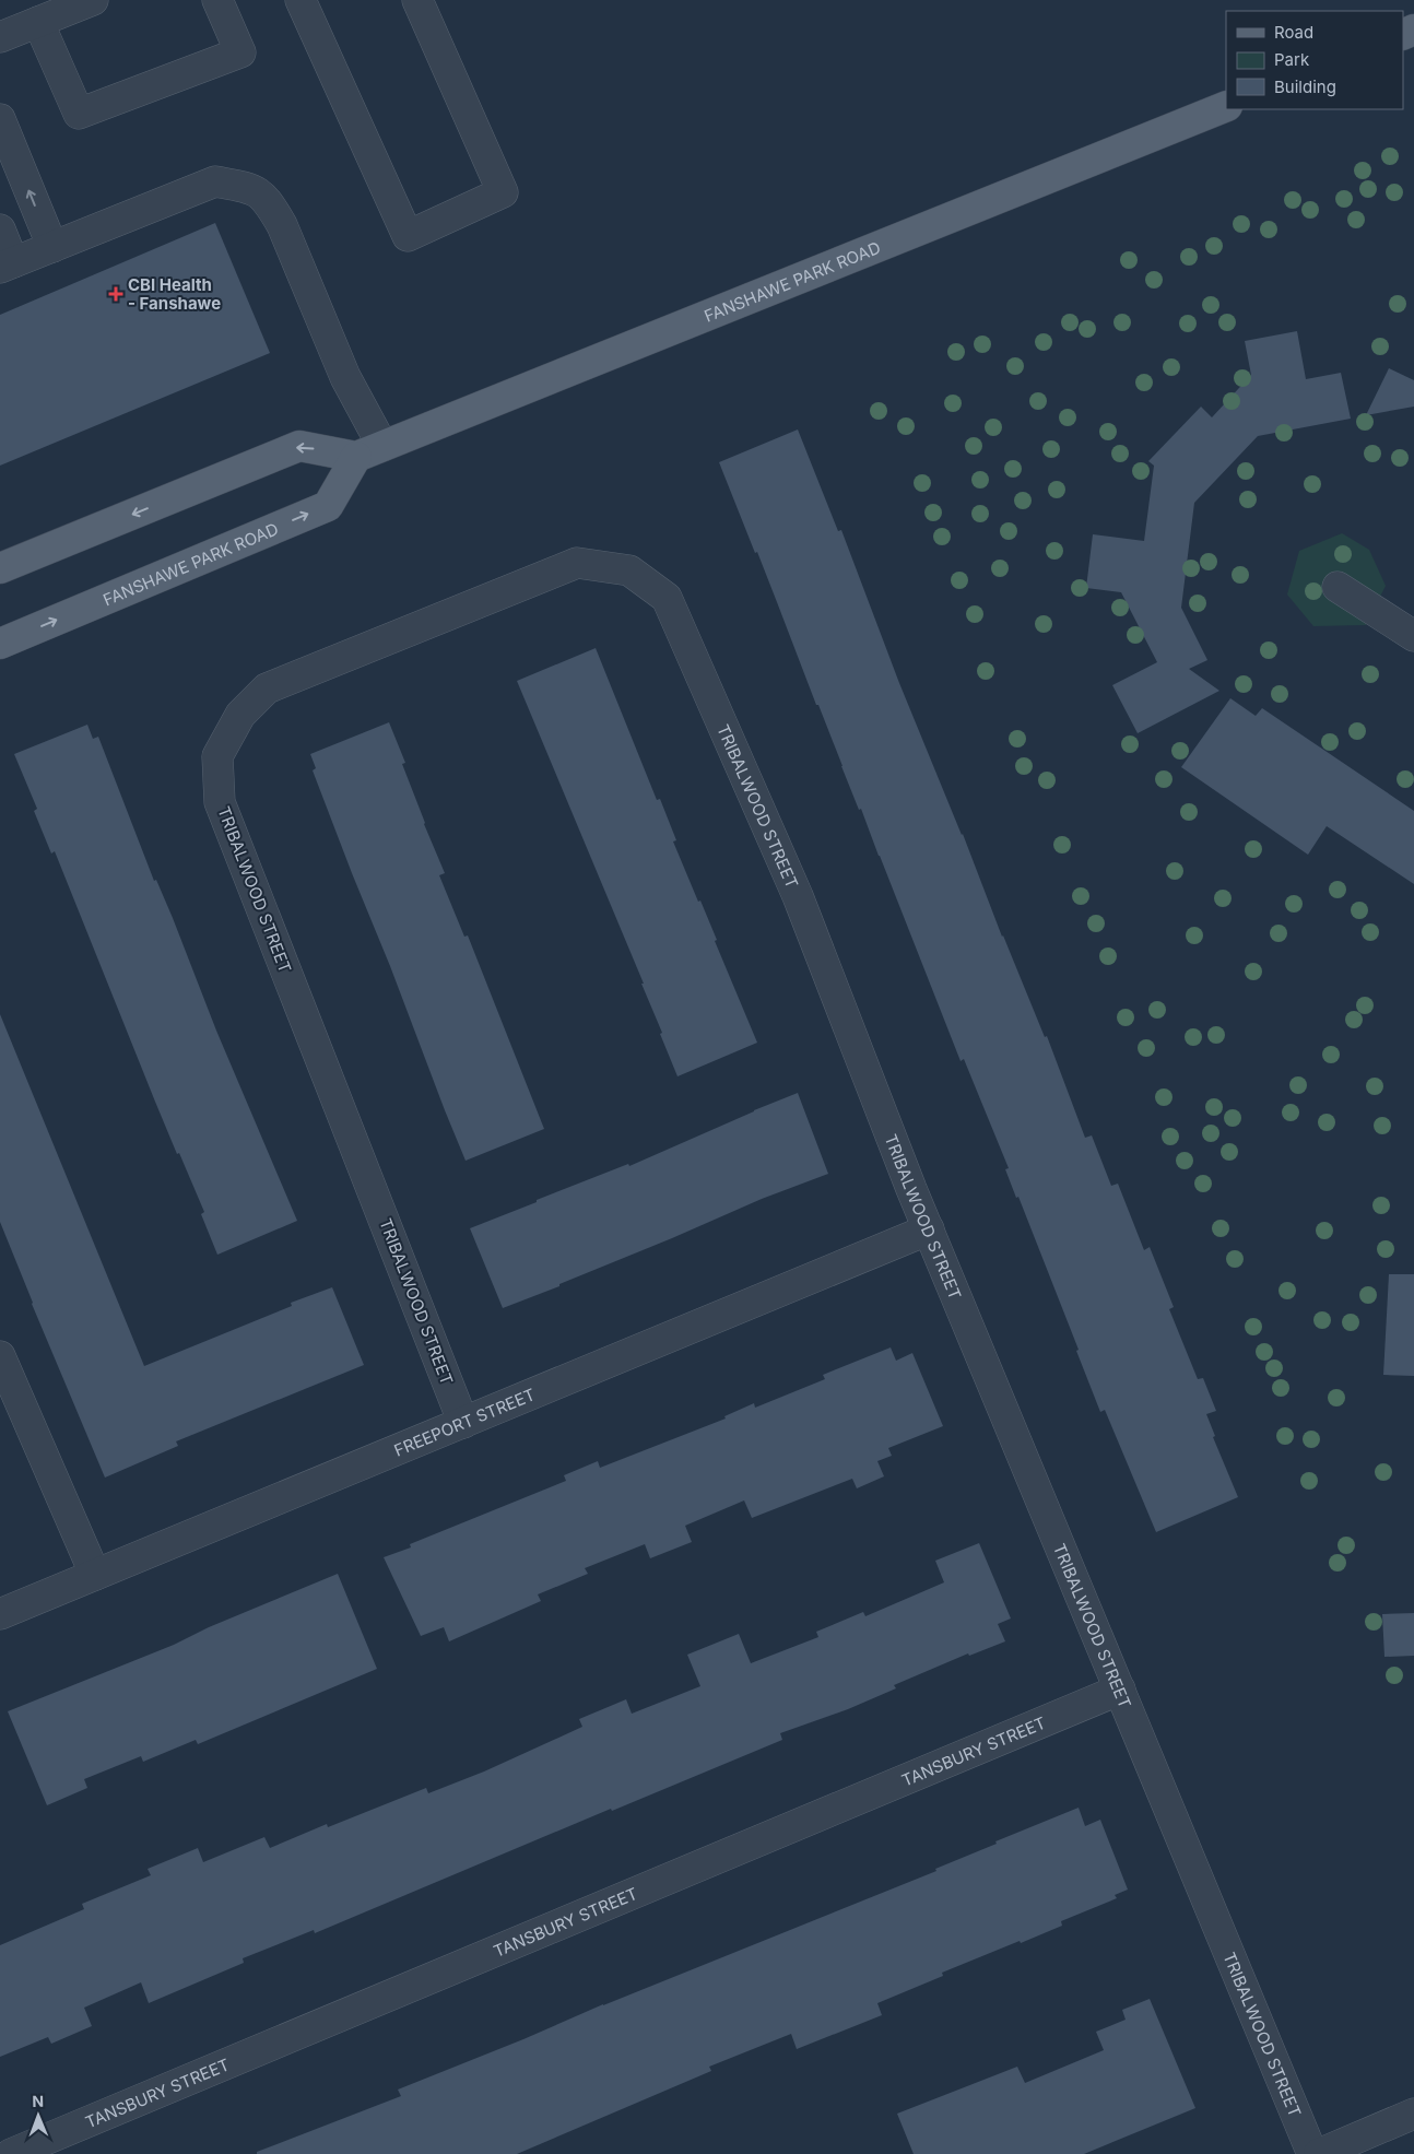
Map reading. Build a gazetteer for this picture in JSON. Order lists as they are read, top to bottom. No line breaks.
{"streets":{"main road":["FANSHAWE PARK ROAD"],"street":["TRIBALWOOD STREET","FREEPORT STREET","TANSBURY STREET"]},"crossings":[["TRIBALWOOD STREET","FREEPORT STREET"],["TRIBALWOOD STREET","TANSBURY STREET"]],"places":{"health":["CBI Health - Fanshawe"]},"legend":["Road","Park","Building"],"north":"top"}
